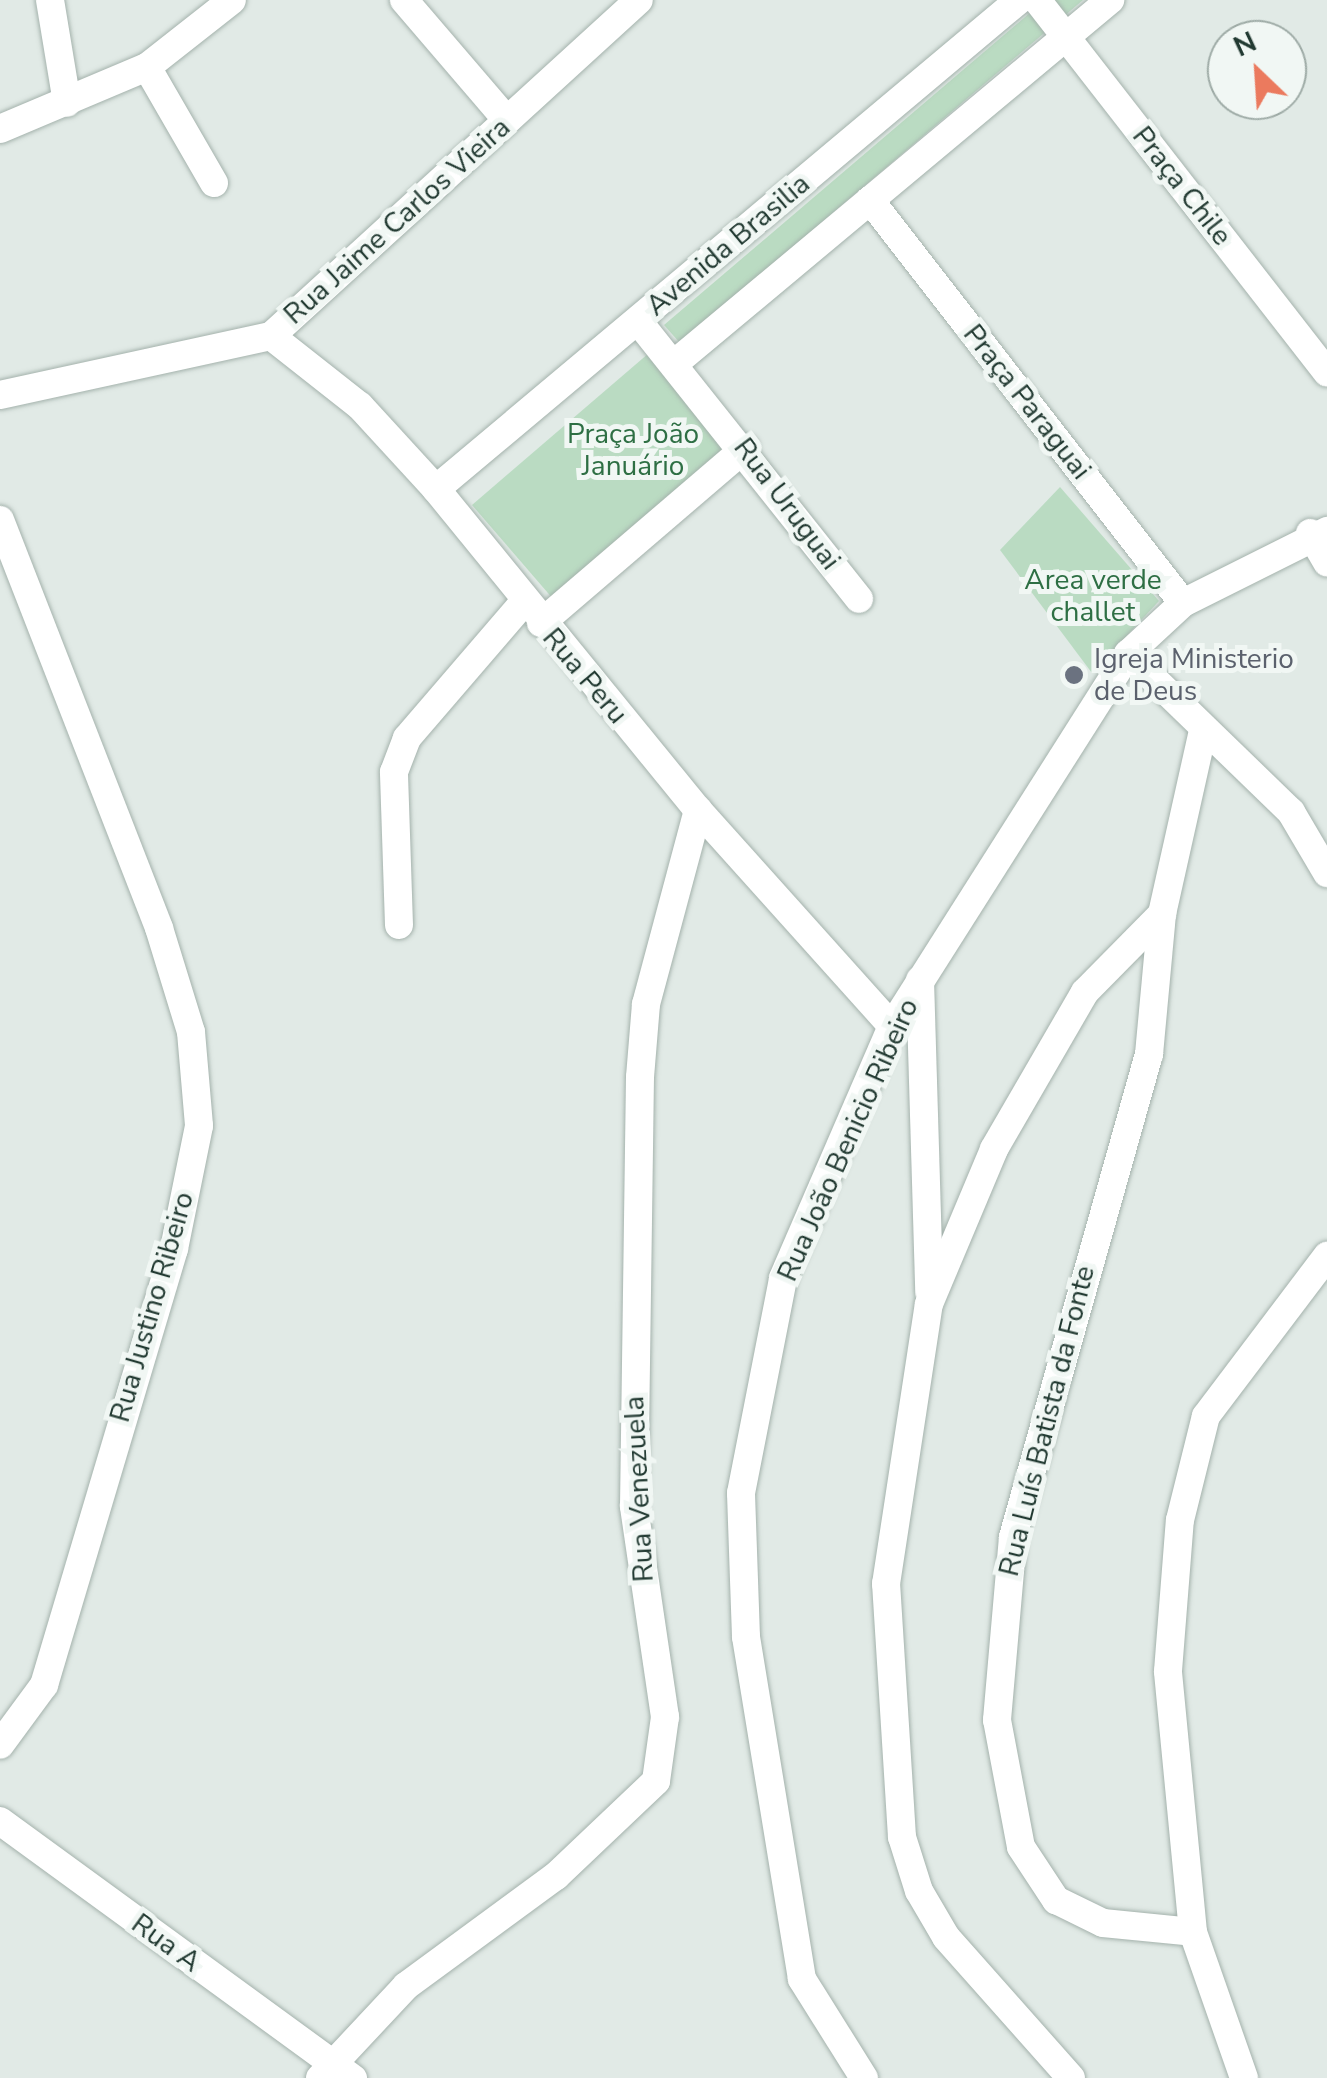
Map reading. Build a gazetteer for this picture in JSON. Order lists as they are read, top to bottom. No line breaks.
{"streets":{"street":["Praça Chile","Rua Jaime Carlos Vieira","Avenida Brasilia","Praça Paraguai","Rua Uruguai","Rua Peru","Rua João Benicio Ribeiro","Rua Justino Ribeiro","Rua Luís Batista da Fonte","Rua Venezuela","Rua A"]},"crossings":[["Praça Chile","Avenida Brasilia"],["Rua Jaime Carlos Vieira","Rua Peru"],["Avenida Brasilia","Praça Paraguai"],["Avenida Brasilia","Rua Uruguai"],["Avenida Brasilia","Rua Peru"],["Praça Paraguai","Rua João Benicio Ribeiro"],["Rua Peru","Rua João Benicio Ribeiro"],["Rua Peru","Rua Venezuela"],["Rua Venezuela","Rua A"]],"parks":["Praça João Januário","Area verde challet"],"places":["Igreja Ministerio de Deus"],"north":"top left"}
